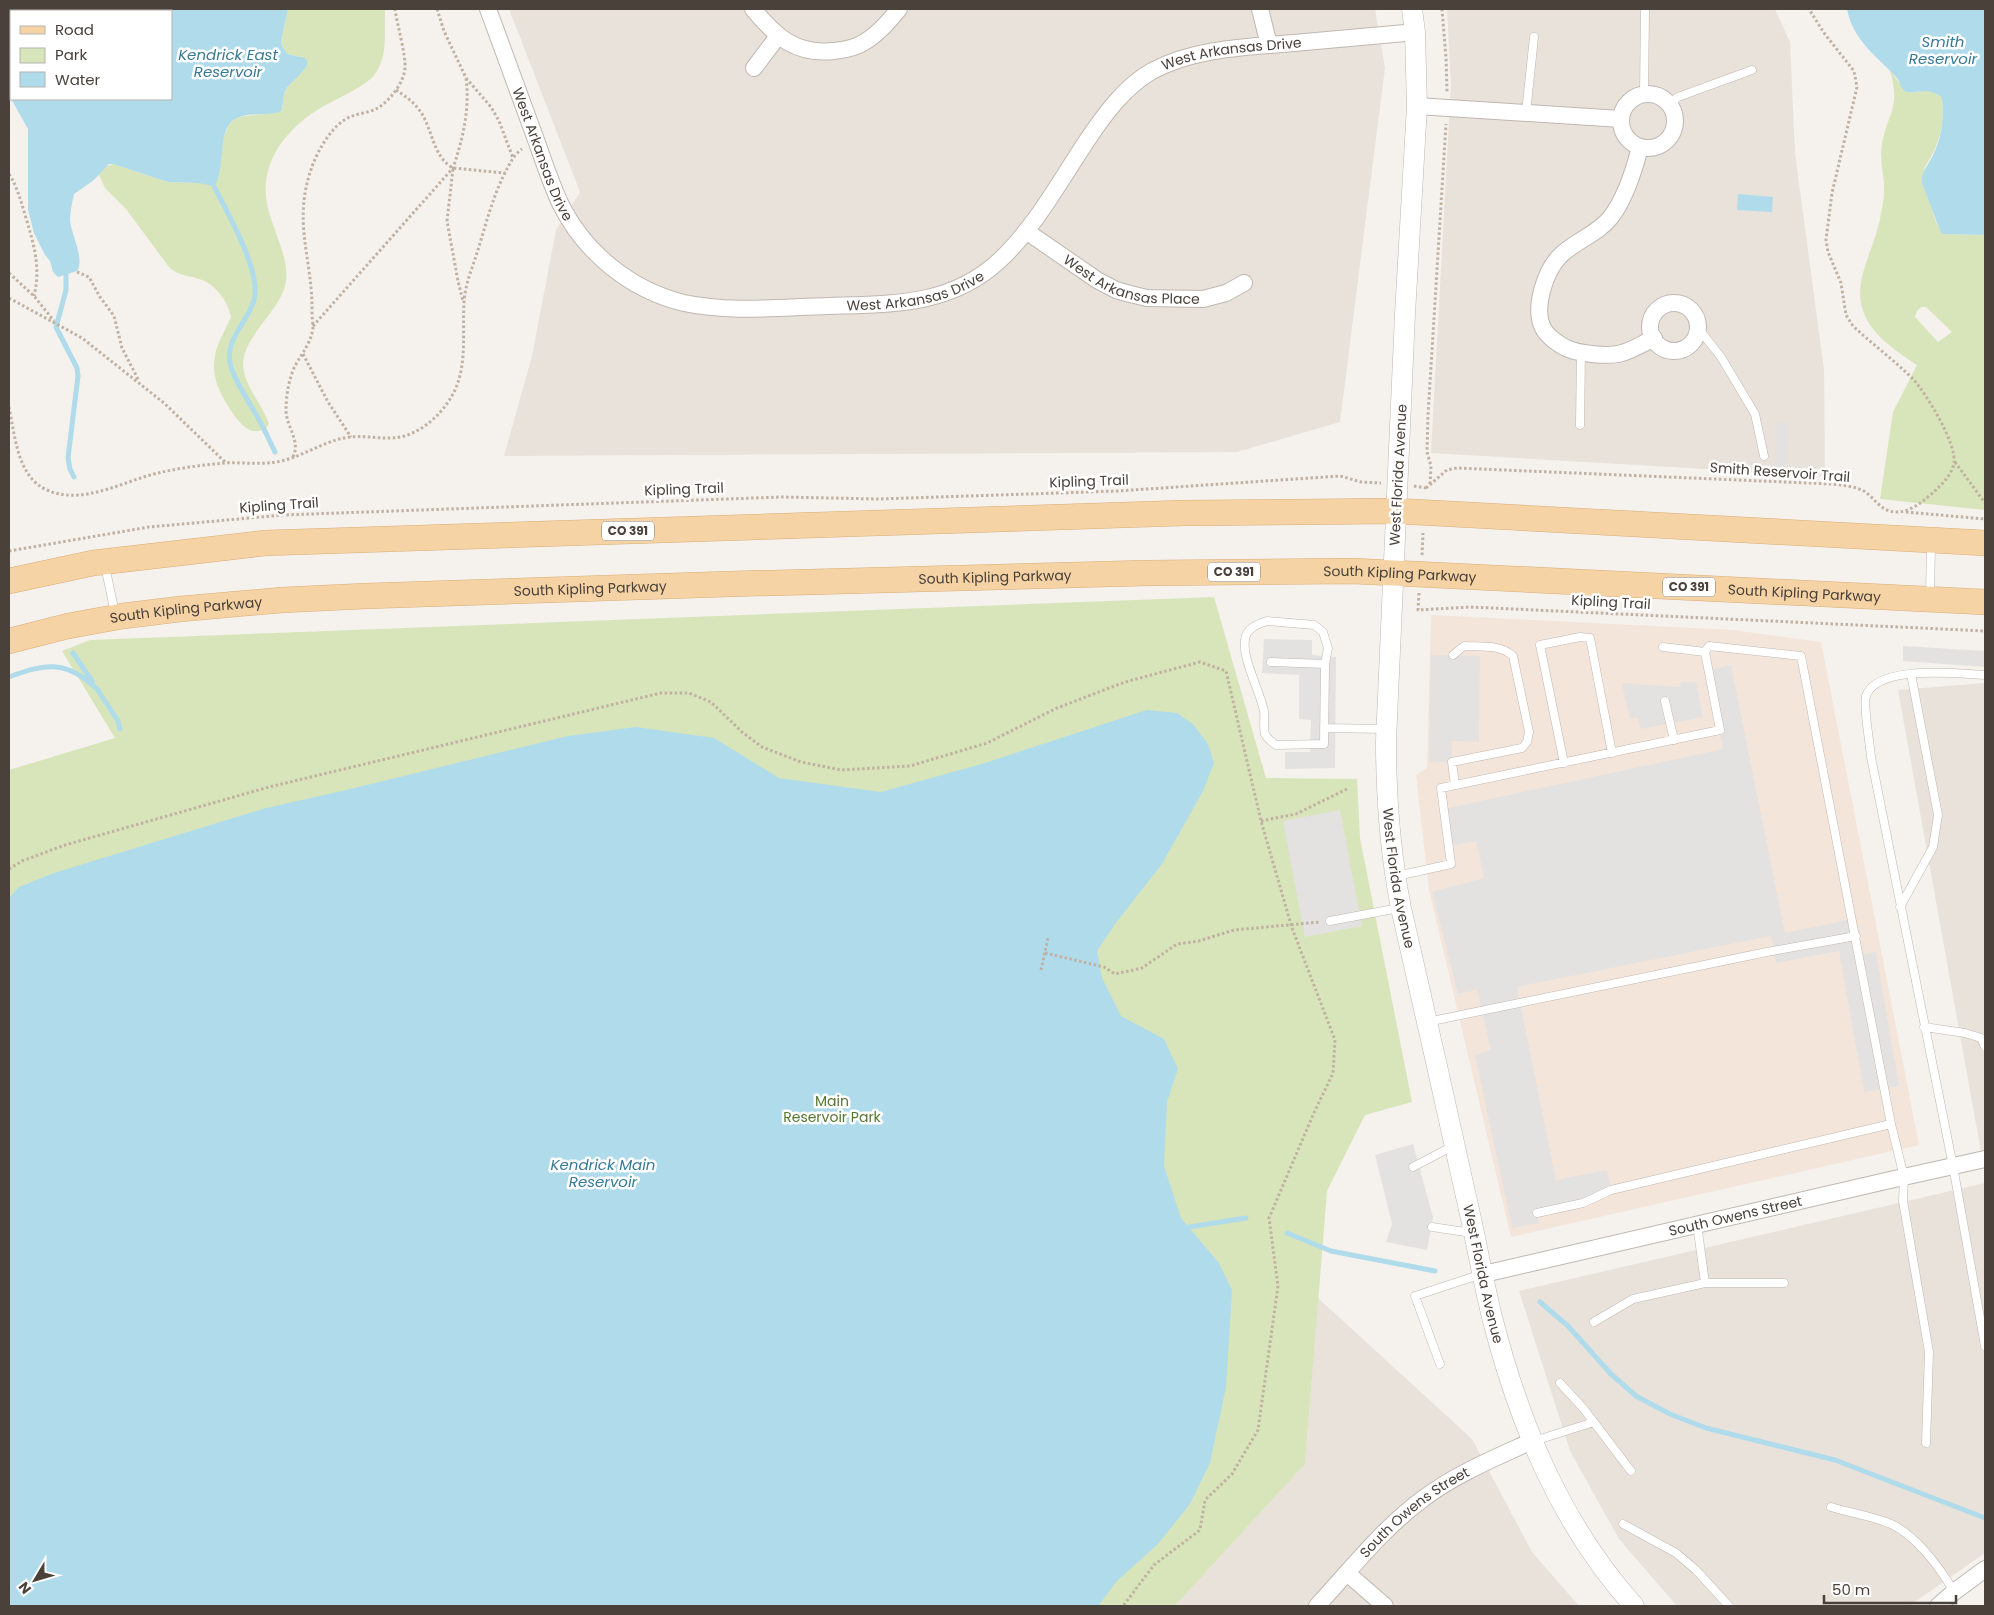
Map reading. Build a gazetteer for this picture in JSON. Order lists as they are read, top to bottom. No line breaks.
{"streets":{"main road":["CO 391","South Kipling Parkway"],"street":["West Arkansas Drive","West Arkansas Place","West Florida Avenue","South Owens Street"],"path":["Smith Reservoir Trail","Kipling Trail"]},"crossings":[["West Arkansas Drive","West Arkansas Place"],["West Arkansas Drive","West Florida Avenue"],["Smith Reservoir Trail","Kipling Trail"],["West Florida Avenue","CO 391"],["West Florida Avenue","South Kipling Parkway"],["West Florida Avenue","South Owens Street"],["Kipling Trail","CO 391"],["Kipling Trail","South Kipling Parkway"]],"water":["Smith Reservoir","Kendrick East Reservoir","Kendrick Main Reservoir"],"parks":["Main Reservoir Park"],"legend":["Road","Park","Water"],"scale_bar":"50 m","north":"bottom left"}
